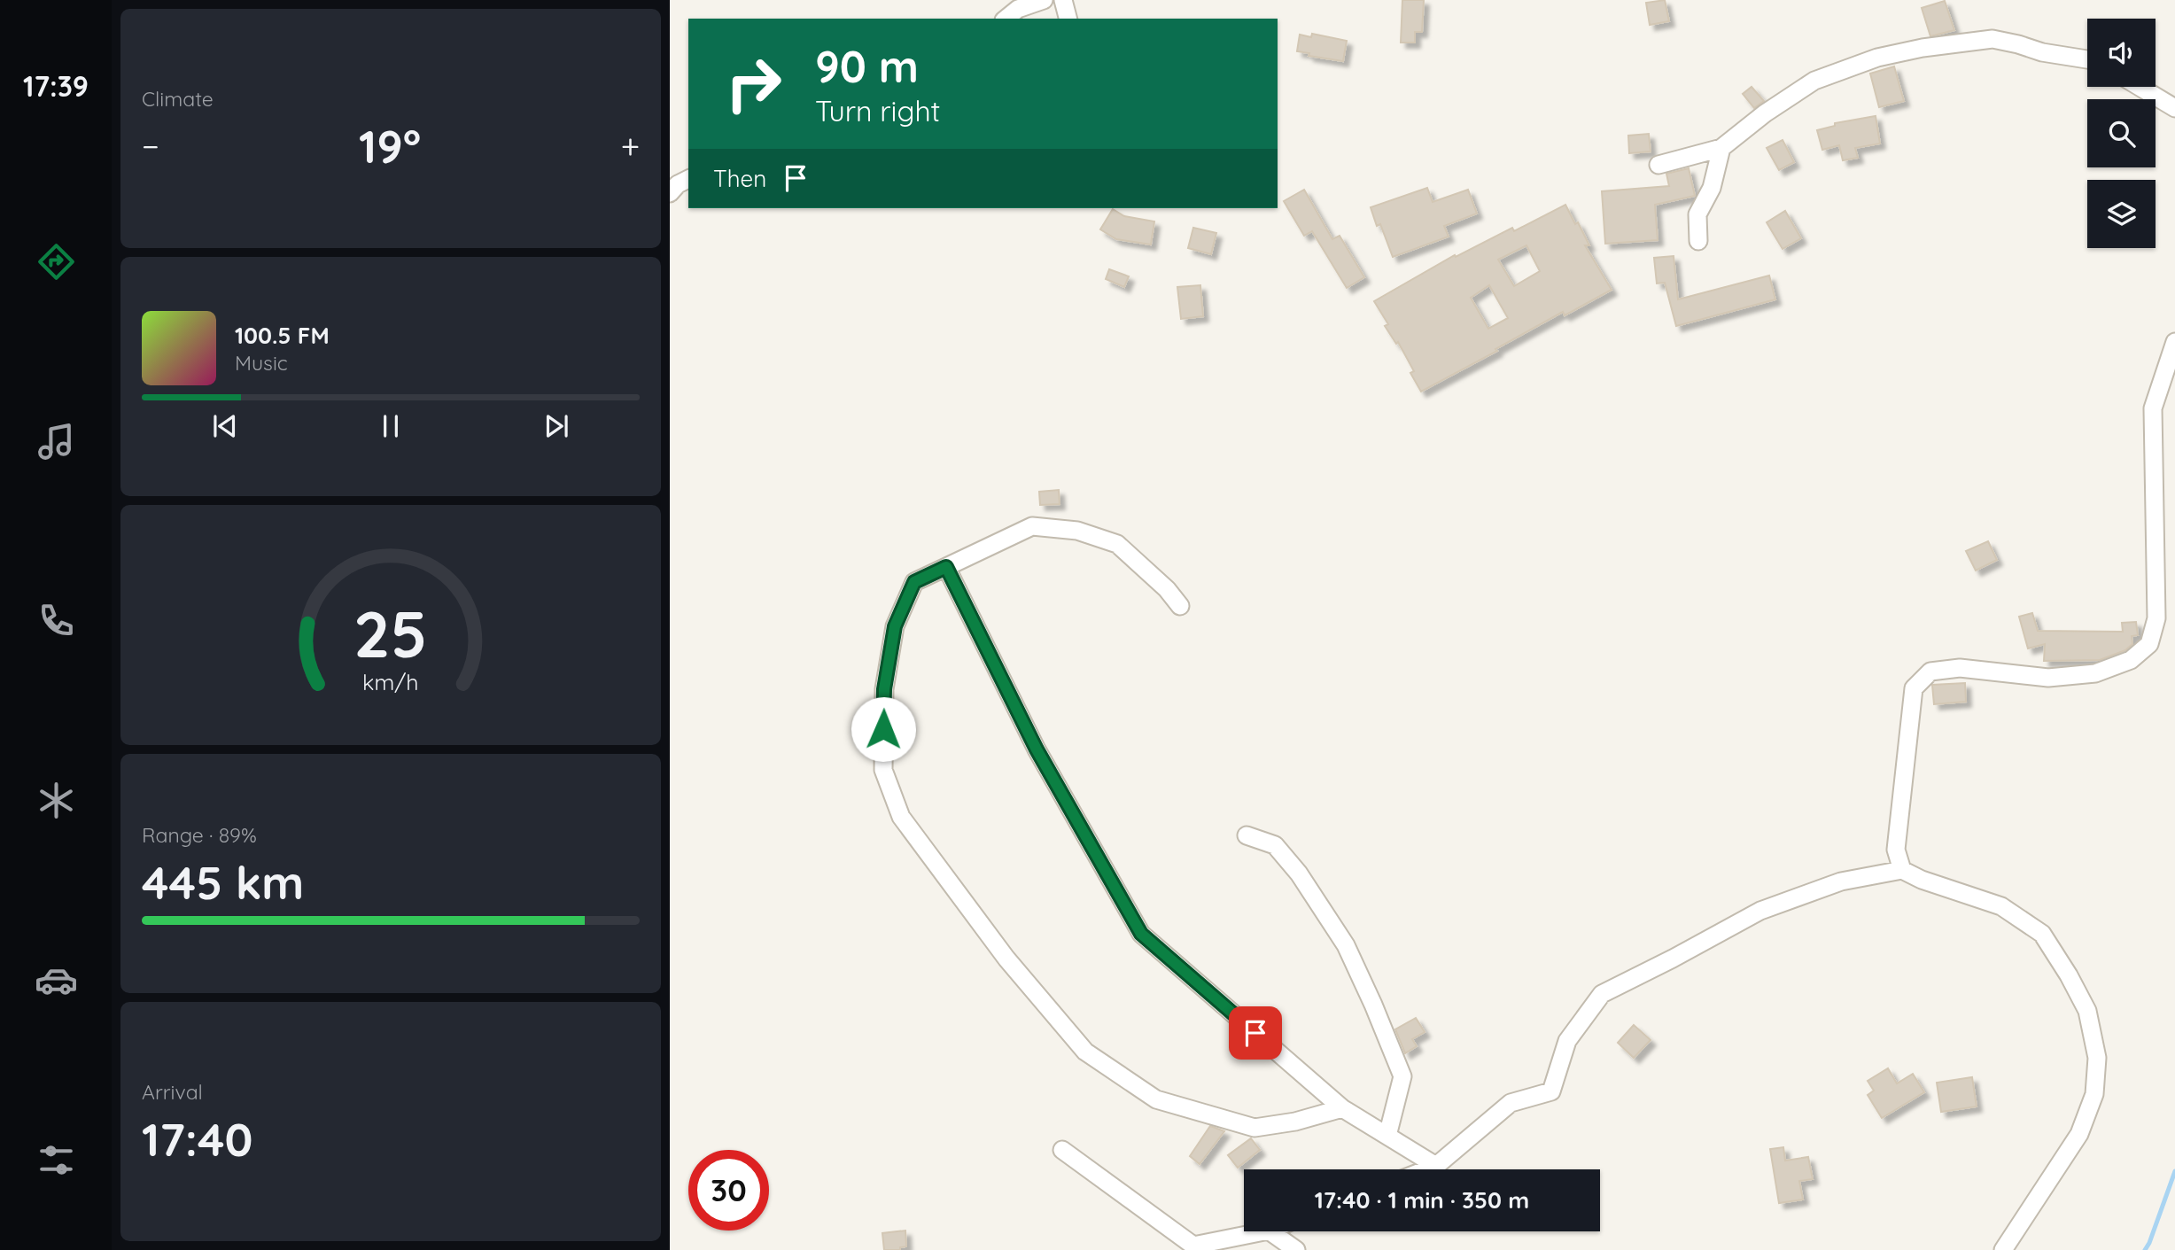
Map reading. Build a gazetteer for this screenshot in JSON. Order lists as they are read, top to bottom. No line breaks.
{"page":{"tabs":"17:39","tile":["Climate",["Range · 89%","445 km"],["Arrival","17:40"]],"turn":["90 m","Turn right"],"heat":["−","19°","+"],"then":"Then","song":["100.5 FM","Music"],"limit":"30","trip":"17:40 · 1 min · 350 m","gauge":["25","km/h"]}}
